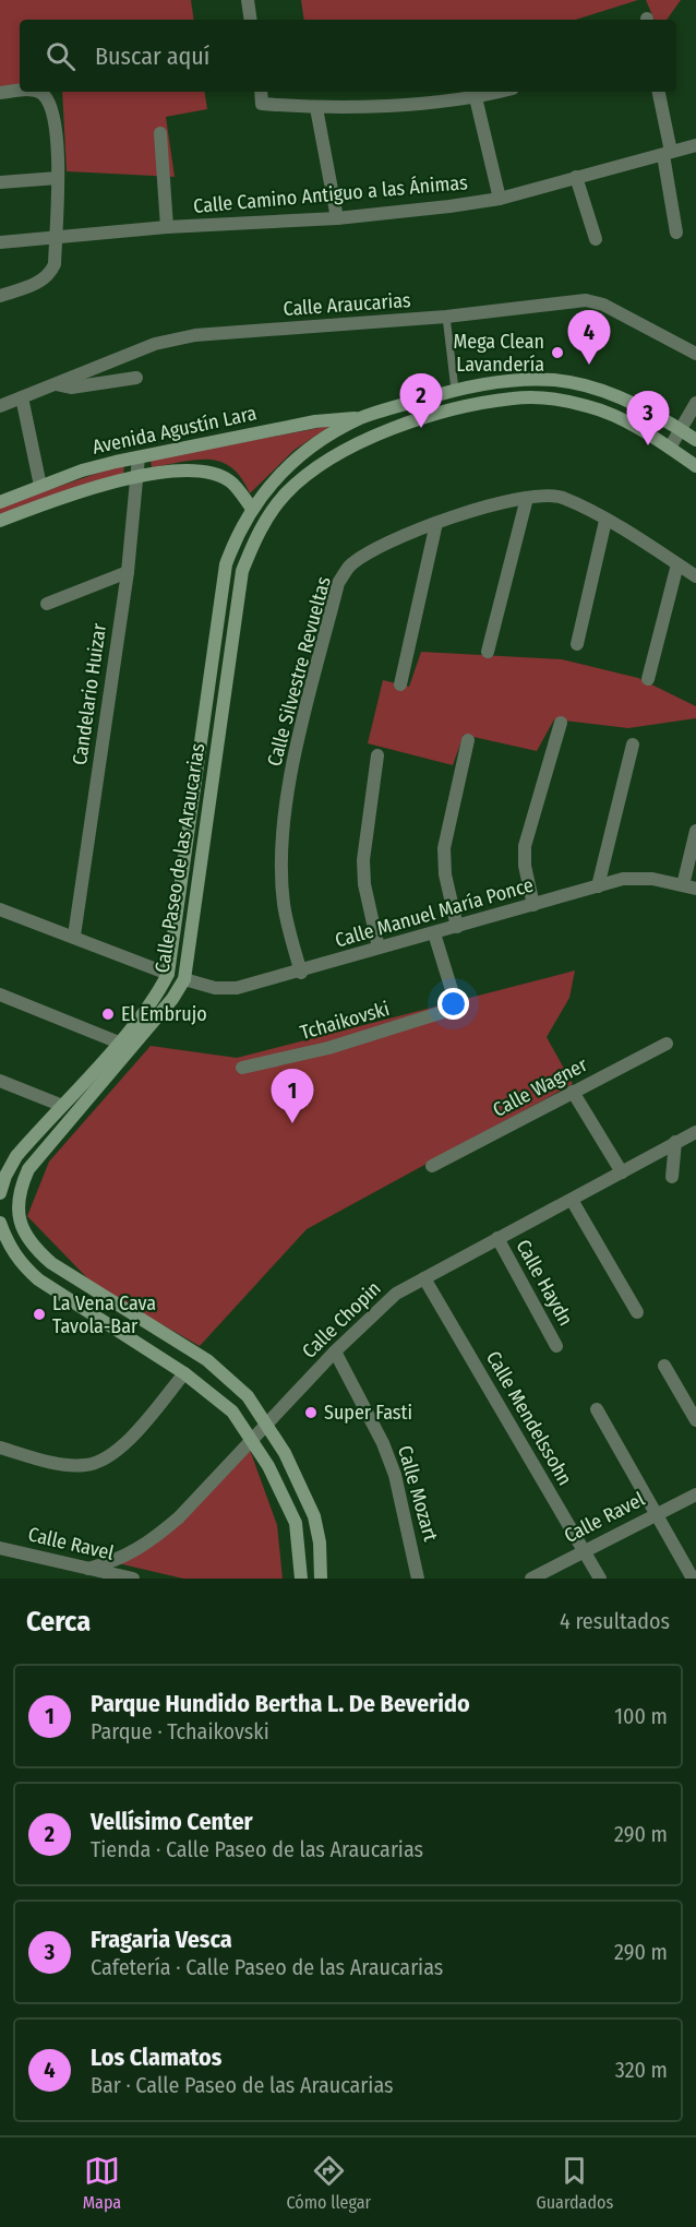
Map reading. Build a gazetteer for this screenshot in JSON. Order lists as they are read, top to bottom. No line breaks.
{"streets":{"main road":["Avenida Agustín Lara","Calle Paseo de las Araucarias"],"street":["Calle Camino Antiguo a las Ánimas","Calle Araucarias","Calle Silvestre Revueltas","Candelario Huizar","Calle Manuel María Ponce","Tchaikovski","Calle Wagner","Calle Haydn","Calle Chopin","Calle Mendelssohn","Calle Mozart","Calle Ravel"]},"crossings":[["Avenida Agustín Lara","Candelario Huizar"],["Avenida Agustín Lara","Calle Paseo de las Araucarias"],["Calle Silvestre Revueltas","Calle Manuel María Ponce"],["Calle Paseo de las Araucarias","Calle Manuel María Ponce"],["Calle Paseo de las Araucarias","Calle Chopin"],["Calle Manuel María Ponce","Tchaikovski"],["Calle Haydn","Calle Chopin"],["Calle Chopin","Calle Mendelssohn"],["Calle Chopin","Calle Mozart"],["Calle Chopin","Calle Ravel"],["Calle Mendelssohn","Calle Ravel"]],"places":["Mega Clean Lavandería","El Embrujo","La Vena Cava Tavola-Bar","Super Fasti"],"page":{"search":"Buscar aquí","pins":["4","2","3","1"],"heading":["Cerca","4 resultados"],"list":[{"mark":"1","name":"Parque Hundido Bertha L. De Beverido","note":"Parque · Tchaikovski","value":"100 m"},{"mark":"2","name":"Vellísimo Center","note":"Tienda · Calle Paseo de las Araucarias","value":"290 m"},{"mark":"3","name":"Fragaria Vesca","note":"Cafetería · Calle Paseo de las Araucarias","value":"290 m"},{"mark":"4","name":"Los Clamatos","note":"Bar · Calle Paseo de las Araucarias","value":"320 m"}],"nav":["Mapa","Cómo llegar","Guardados"]}}
